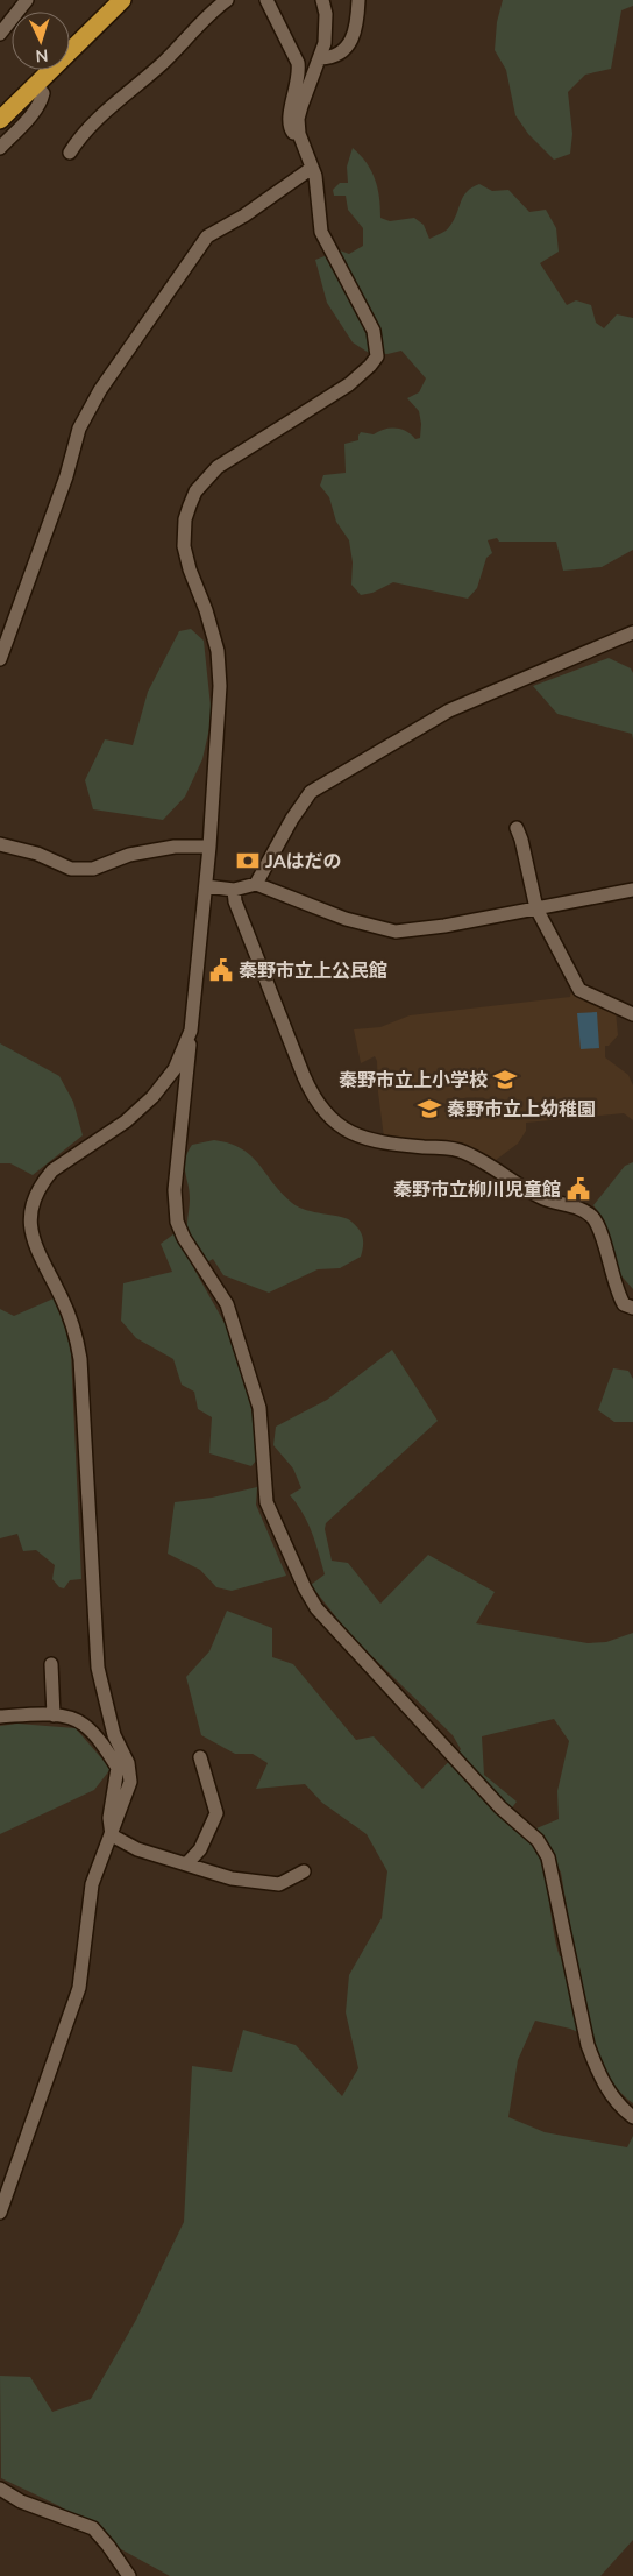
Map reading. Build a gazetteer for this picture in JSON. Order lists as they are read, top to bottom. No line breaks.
{"places":{"bank":["JAはだの"],"public building":["秦野市立上公民館","秦野市立柳川児童館"],"school or university":["秦野市立上小学校","秦野市立上幼稚園"]},"north":"bottom"}
